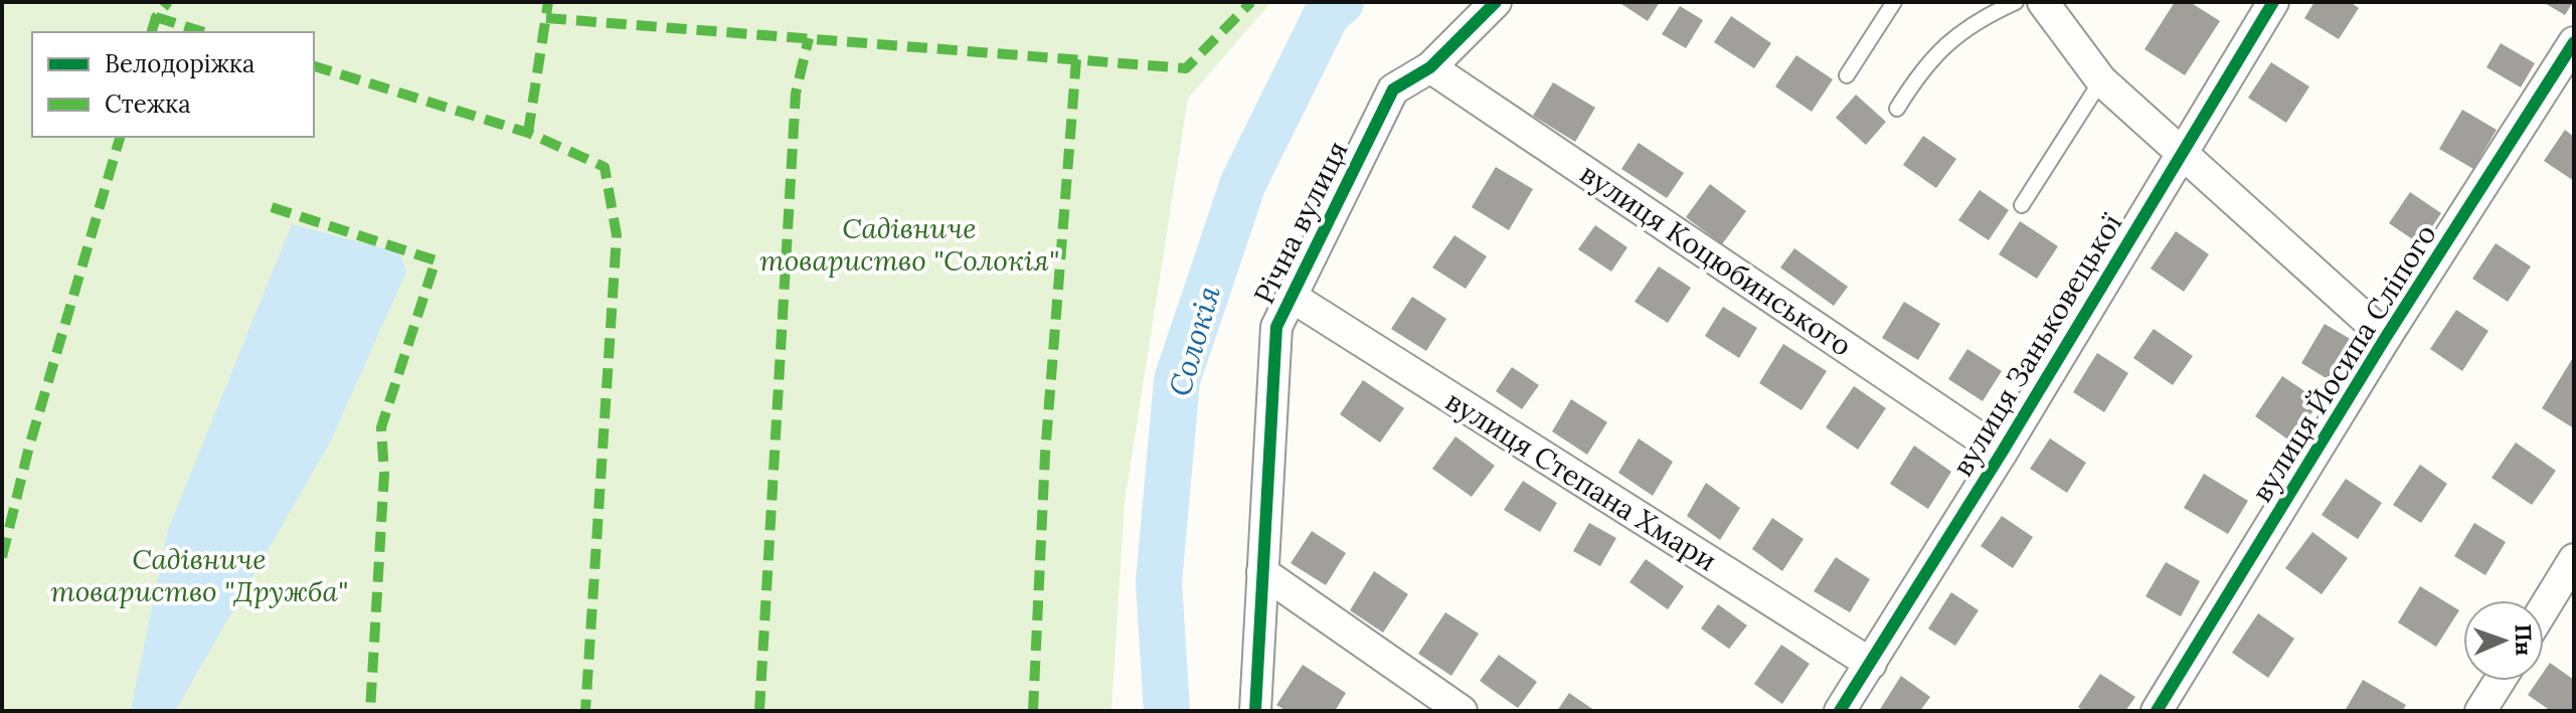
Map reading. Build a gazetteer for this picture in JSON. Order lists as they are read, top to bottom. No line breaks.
{"streets":{"street":["Річна вулиця","вулиця Коцюбинського","вулиця Заньковецької","вулиця Йосипа Сліпого","вулиця Степана Хмари"]},"crossings":[["Річна вулиця","вулиця Коцюбинського"],["Річна вулиця","вулиця Степана Хмари"],["вулиця Коцюбинського","вулиця Заньковецької"],["вулиця Заньковецької","вулиця Степана Хмари"]],"water":["Солокія"],"parks":["Садівниче товариство \"Солокія\"","Садівниче товариство \"Дружба\""],"legend":["Велодоріжка","Стежка"],"north":"right"}
